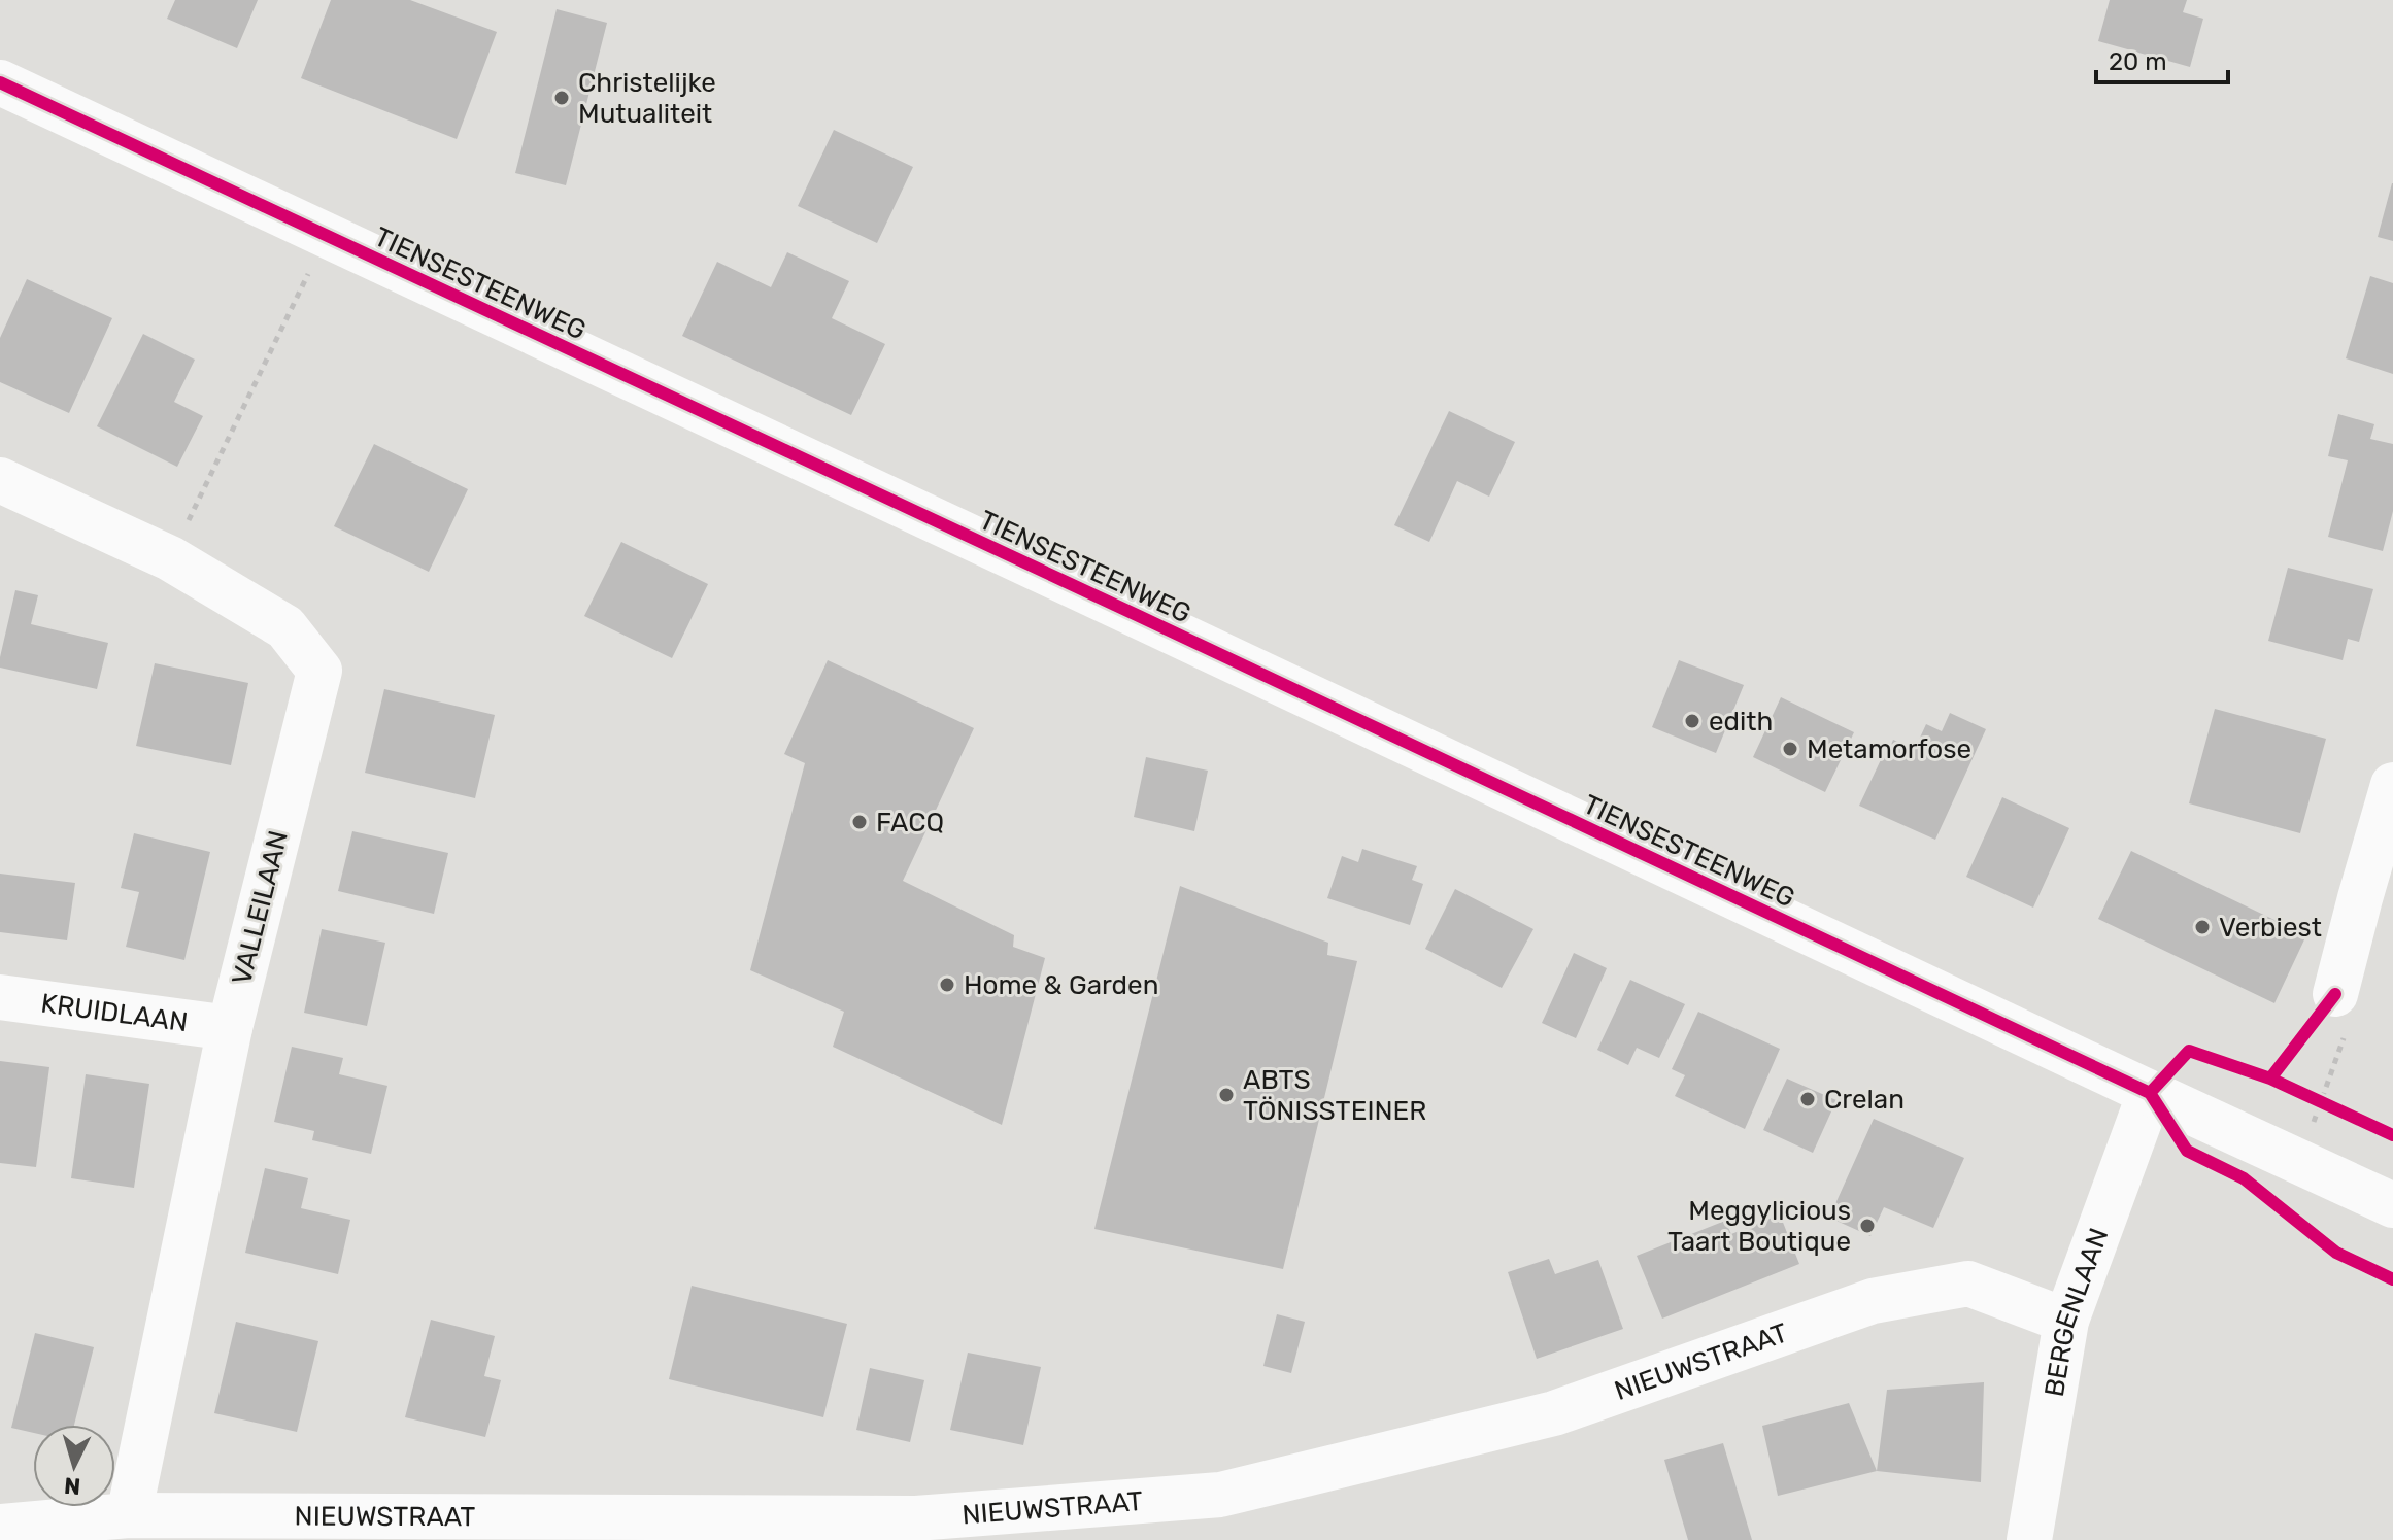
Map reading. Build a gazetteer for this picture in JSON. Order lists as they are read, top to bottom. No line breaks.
{"streets":{"street":["TIENSESTEENWEG","VALLEILAAN","KRUIDLAAN","BERGENLAAN","NIEUWSTRAAT"]},"crossings":[["TIENSESTEENWEG","BERGENLAAN"],["VALLEILAAN","KRUIDLAAN"],["VALLEILAAN","NIEUWSTRAAT"],["BERGENLAAN","NIEUWSTRAAT"]],"places":["Christelijke Mutualiteit","edith","Metamorfose","FACQ","Verbiest","Home & Garden","ABTS TÖNISSTEINER","Crelan","Meggylicious Taart Boutique"],"scale_bar":"20 m","north":"bottom"}
